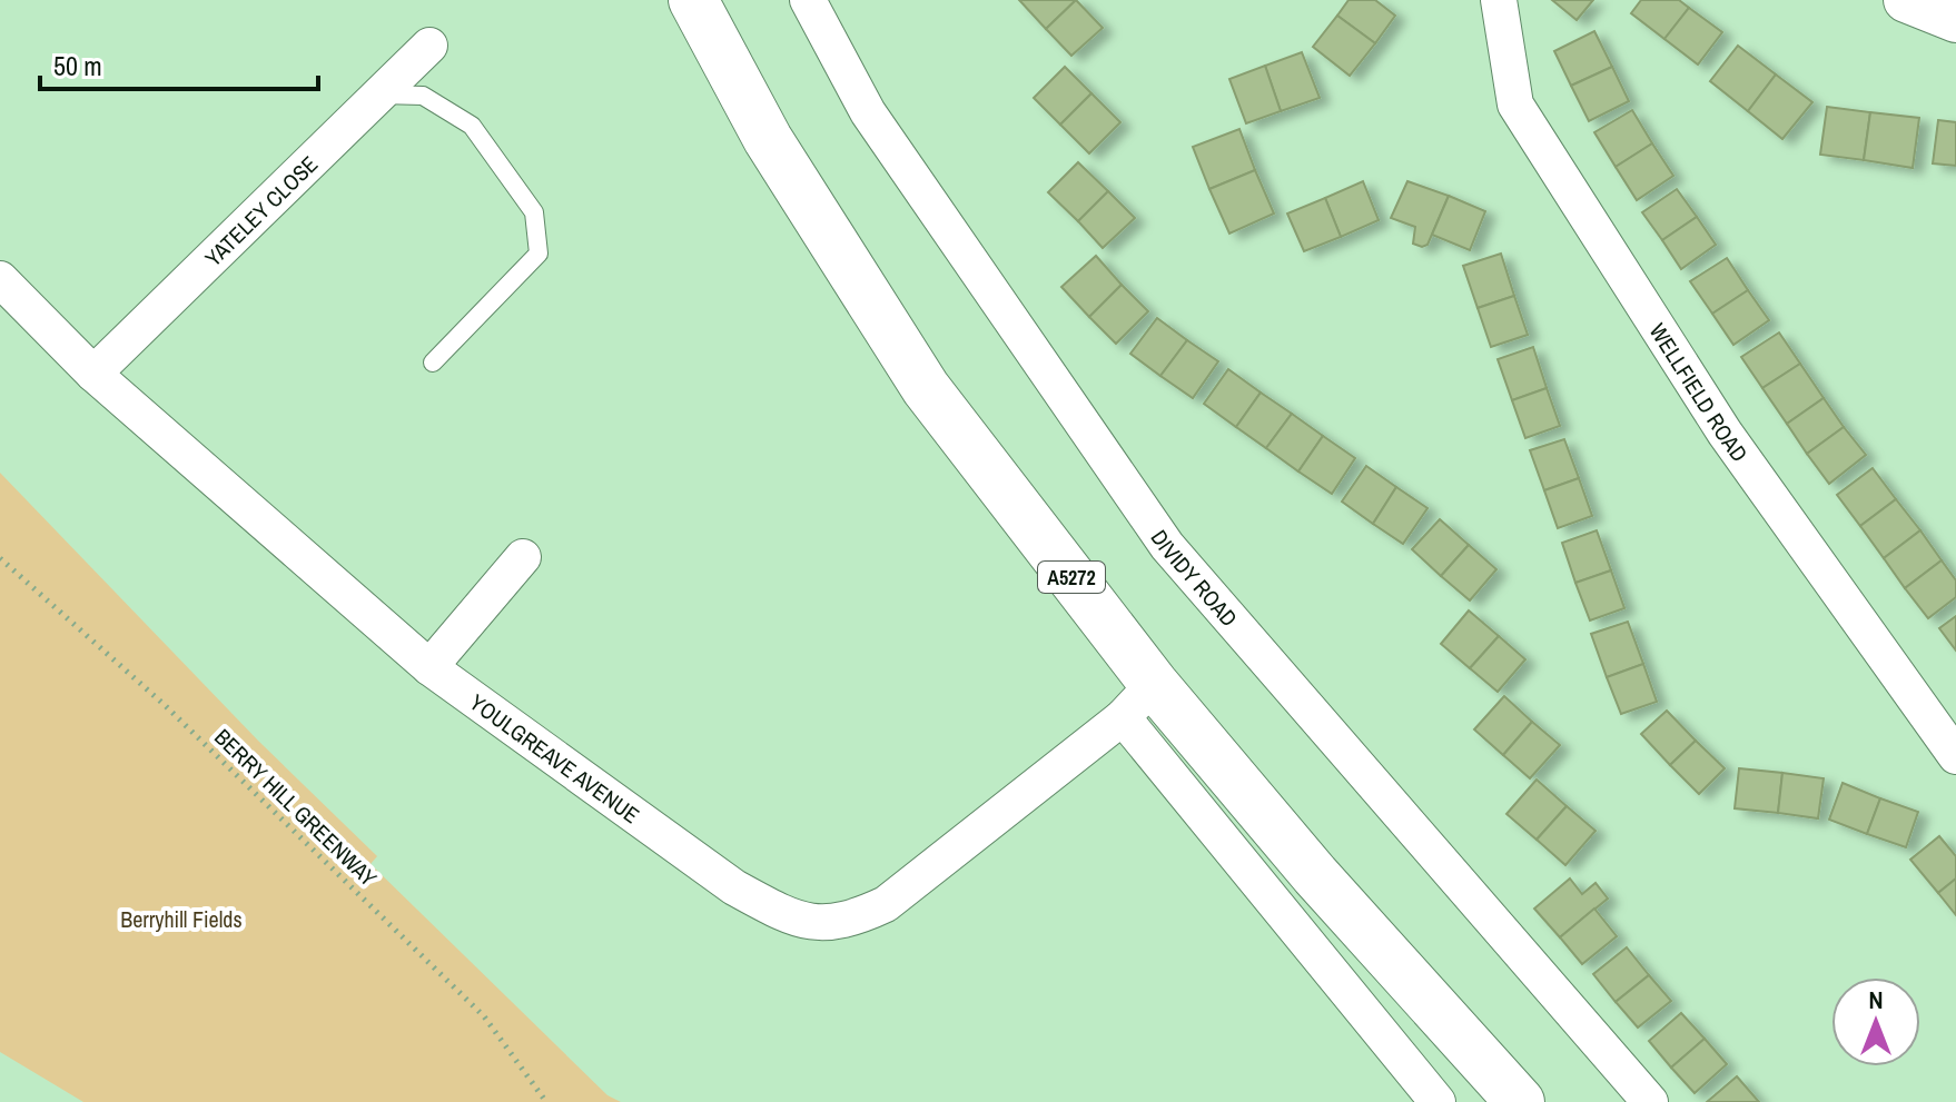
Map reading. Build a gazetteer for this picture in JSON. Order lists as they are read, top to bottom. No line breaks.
{"streets":{"main road":["A5272"],"street":["YATELEY CLOSE","WELLFIELD ROAD","DIVIDY ROAD","YOULGREAVE AVENUE"],"path":["BERRY HILL GREENWAY"]},"crossings":[["YATELEY CLOSE","YOULGREAVE AVENUE"],["A5272","YOULGREAVE AVENUE"]],"parks":["Berryhill Fields"],"scale_bar":"50 m","north":"top"}
